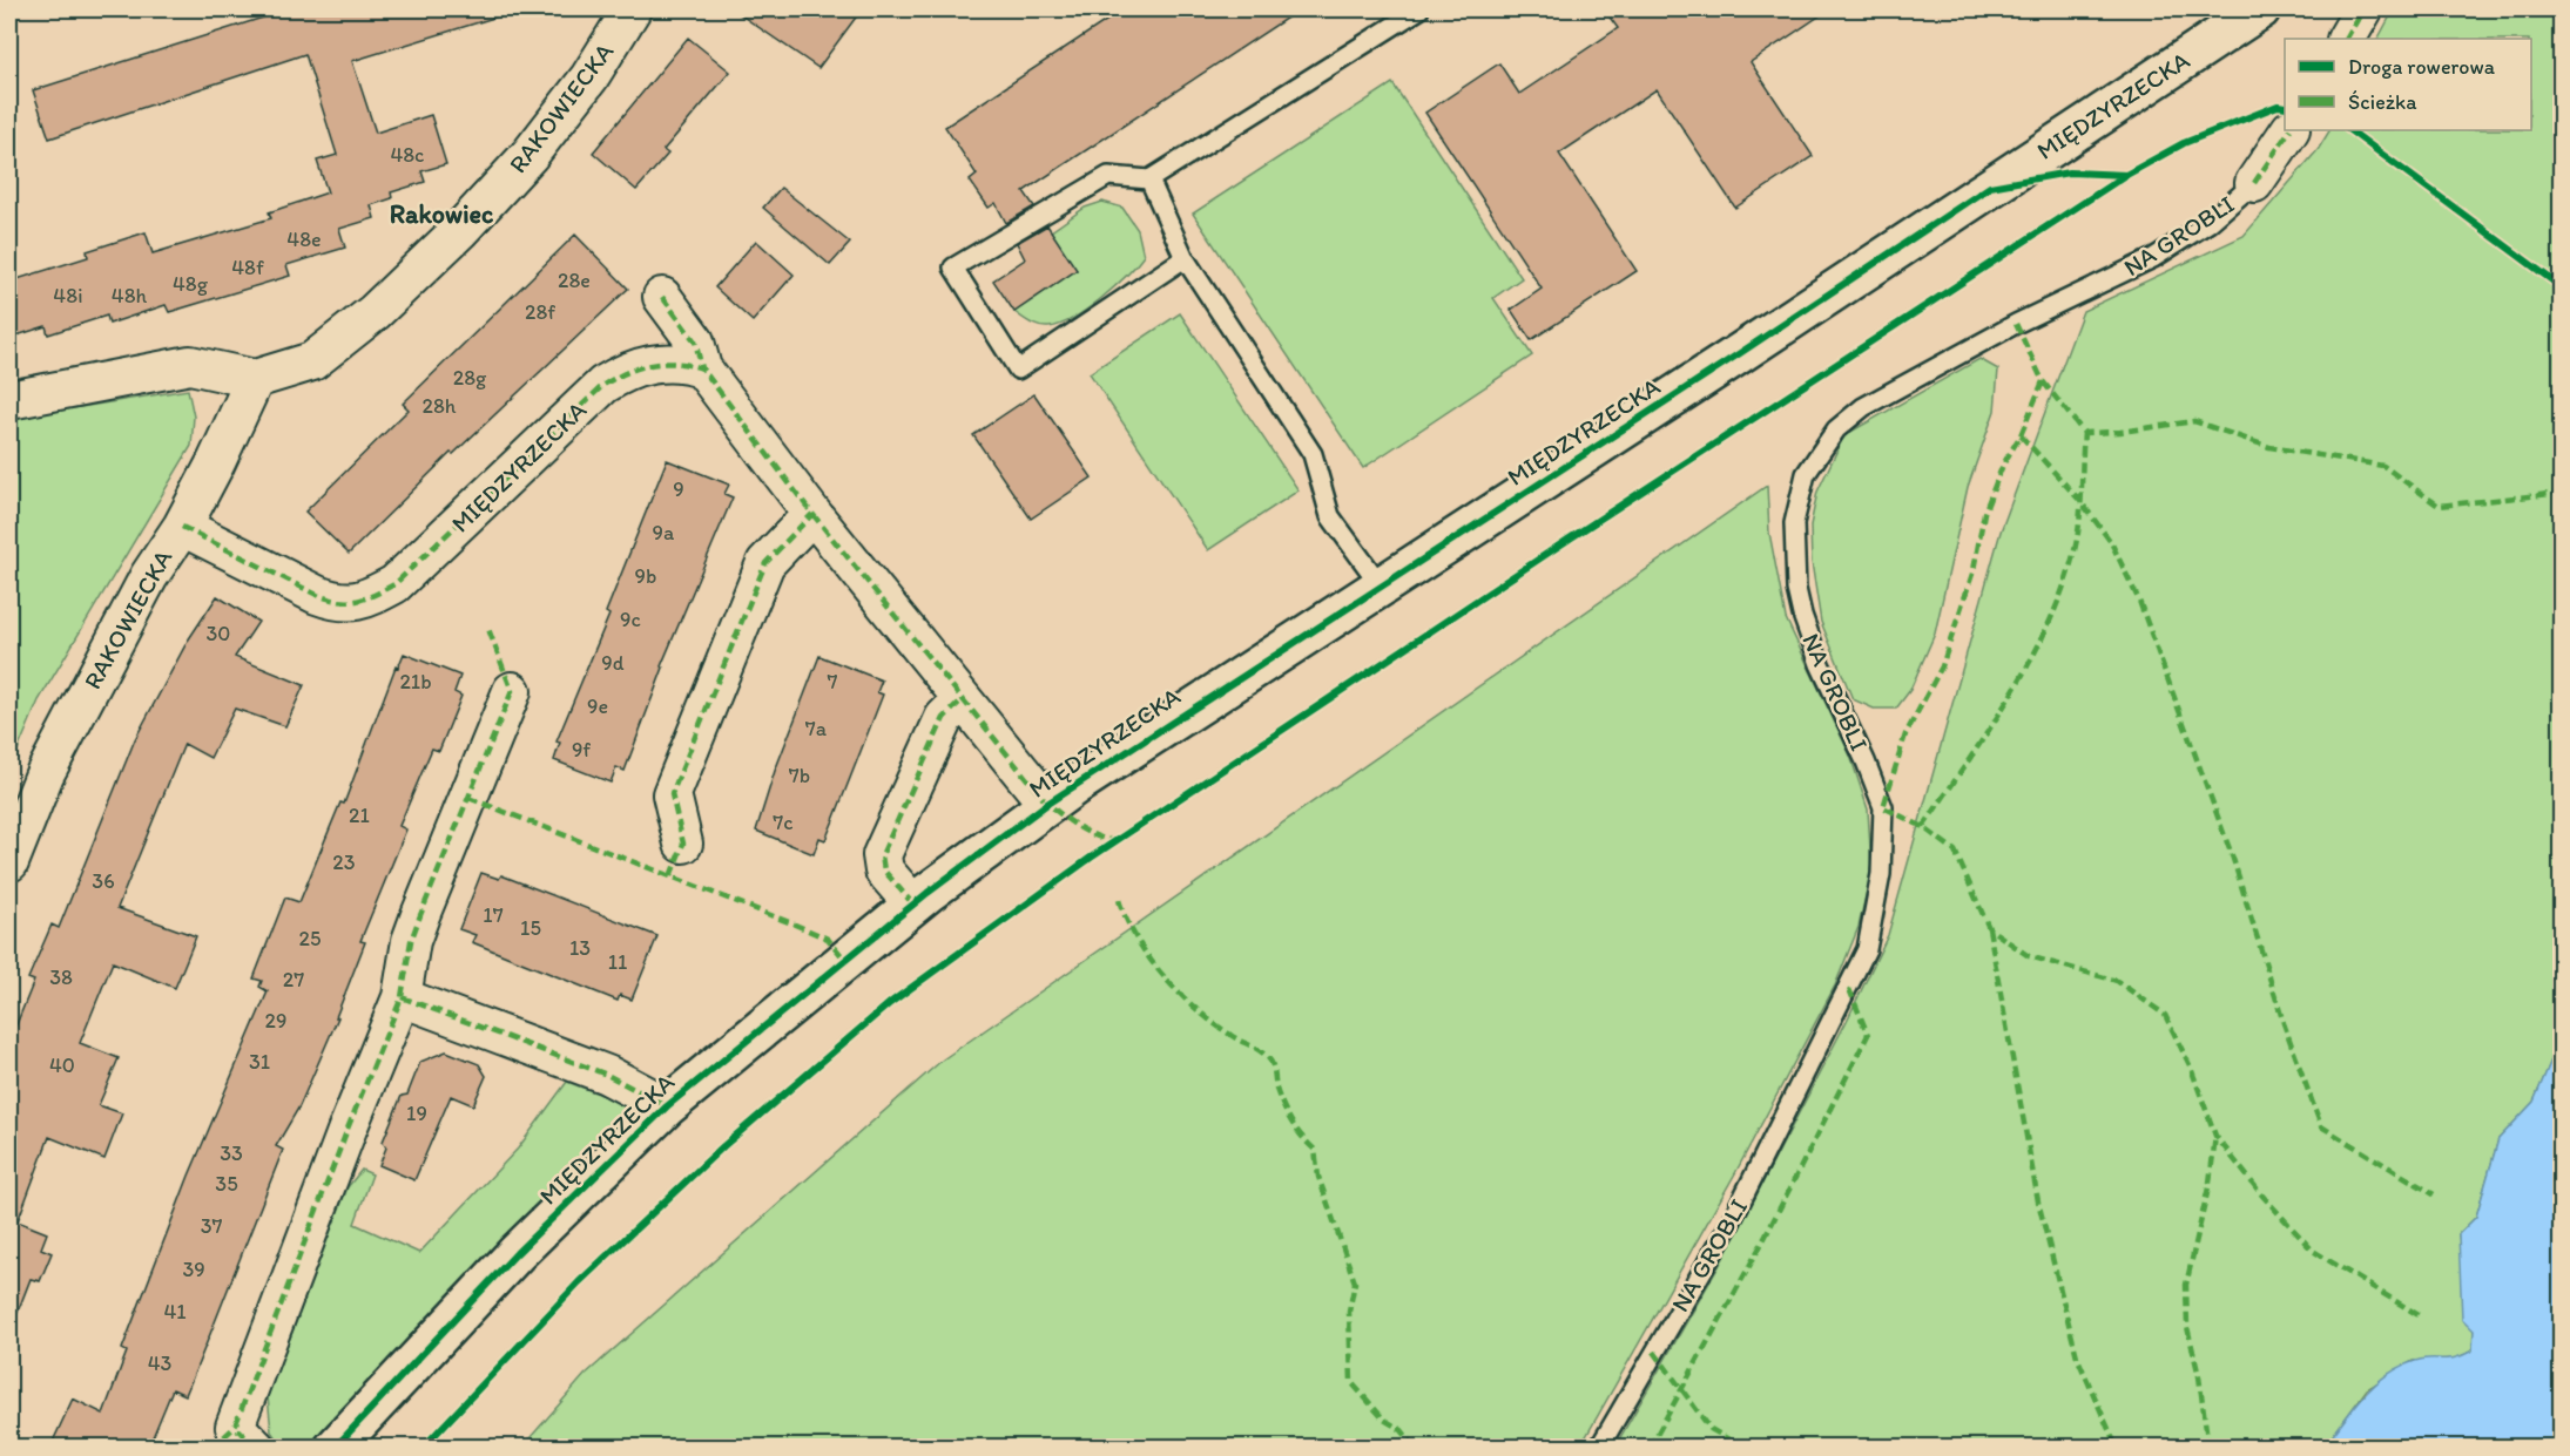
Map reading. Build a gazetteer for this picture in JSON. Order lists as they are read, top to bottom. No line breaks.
{"streets":{"street":["MIĘDZYRZECKA","RAKOWIECKA","NA GROBLI"]},"crossings":[["MIĘDZYRZECKA","RAKOWIECKA"]],"districts":["Rakowiec"],"house_numbers":["48c","48e","48f","28e","48g","48i","48h","28f","28g","28h","9","9a","9b","9c","30","9d","21b","7","9e","7a","9f","7b","21","7c","23","36","17","15","25","13","11","38","27","29","31","40","19","33","35","37","39","41","43"],"legend":["Droga rowerowa","Ścieżka"]}
